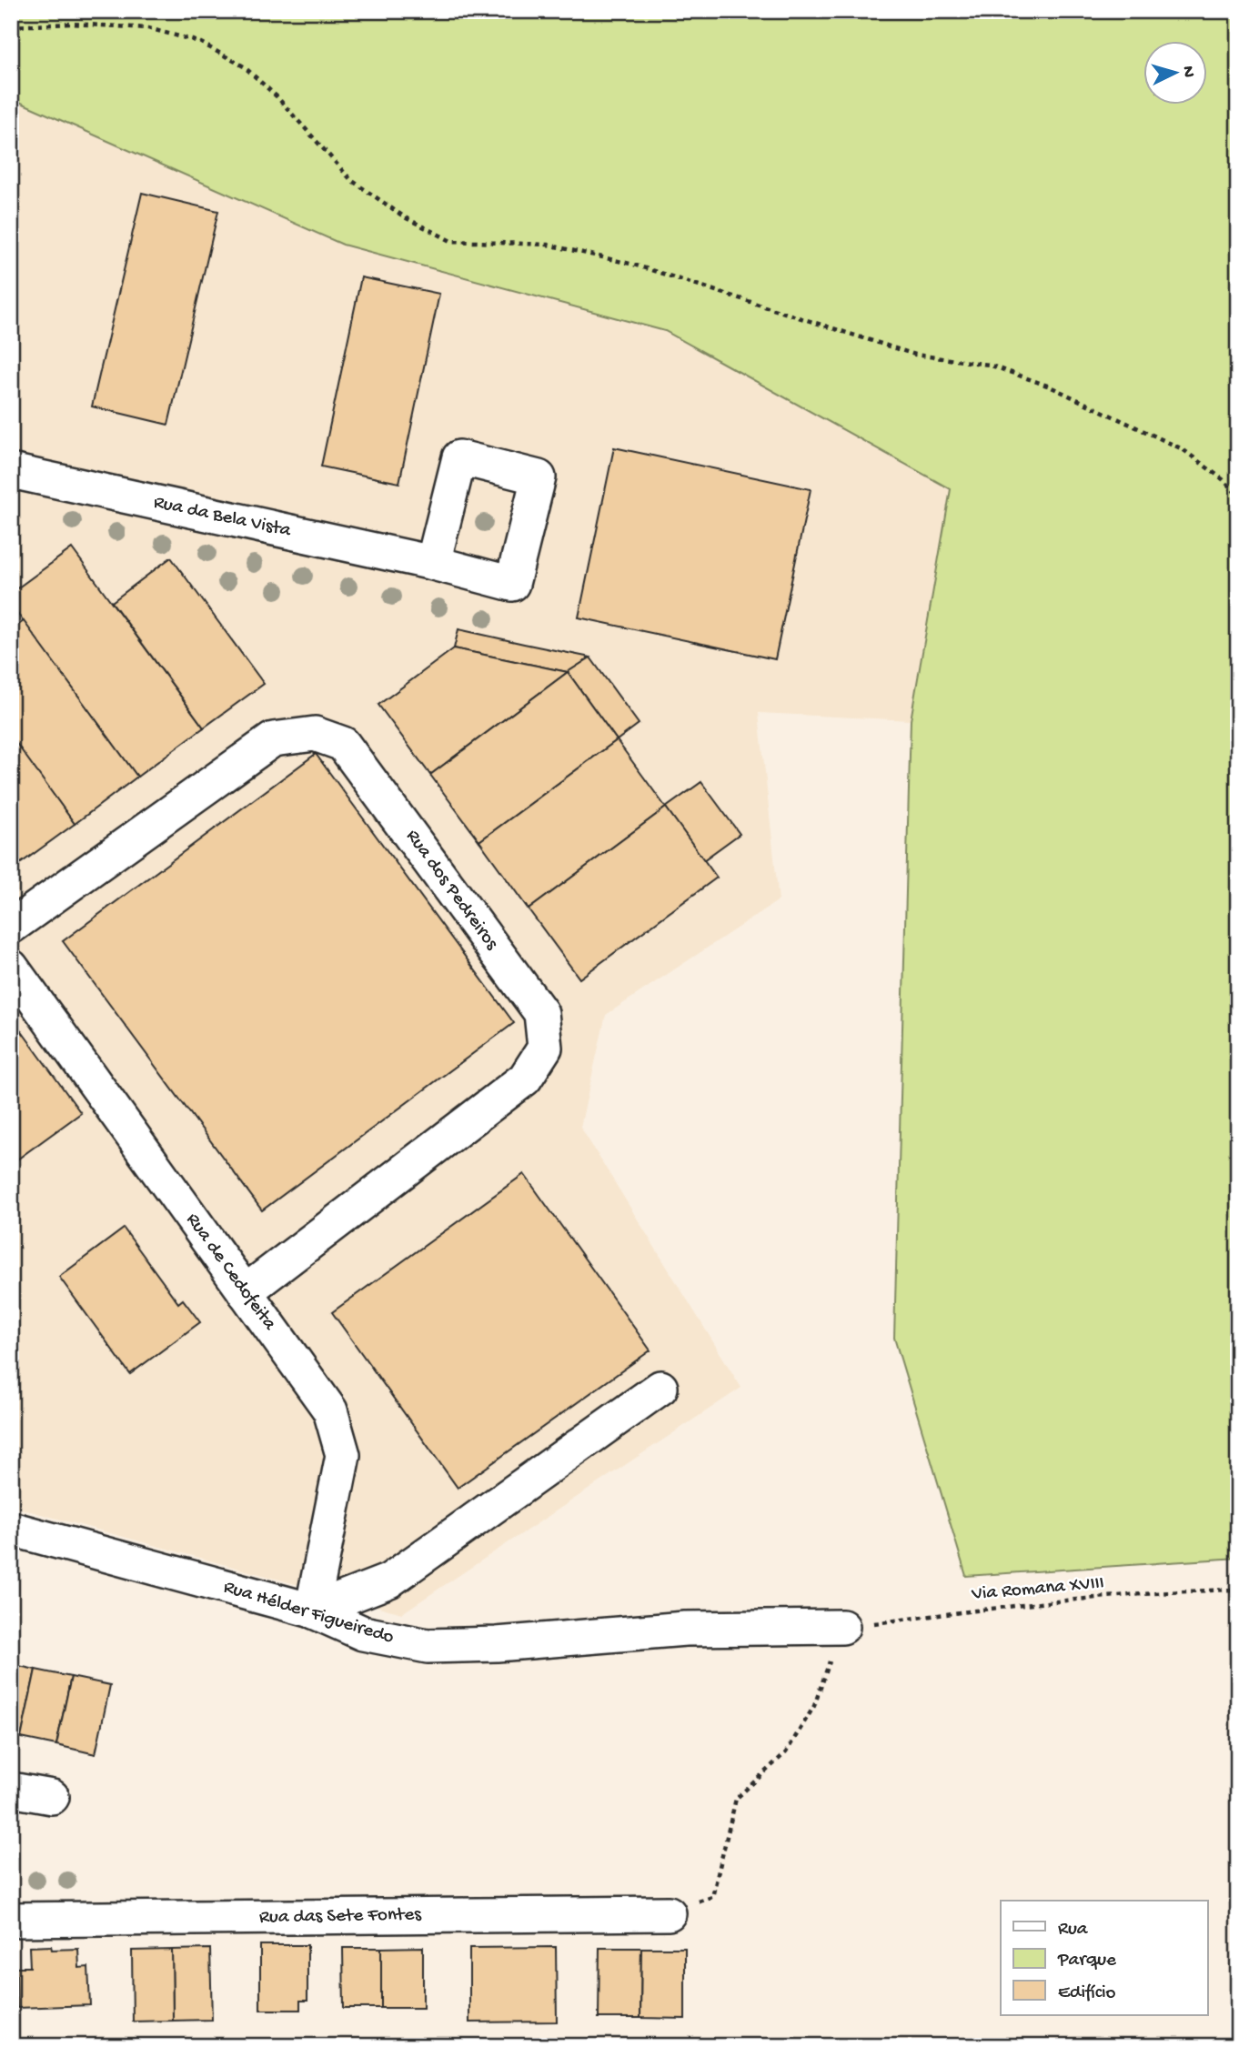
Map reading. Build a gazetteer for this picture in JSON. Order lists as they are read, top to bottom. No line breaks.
{"streets":{"street":["Rua da Bela Vista","Rua dos Pedreiros","Rua de Cedofeita","Rua Hélder Figueiredo","Rua das Sete Fontes"],"path":["Via Romana XVIII"]},"crossings":[["Rua dos Pedreiros","Rua de Cedofeita"],["Rua de Cedofeita","Rua Hélder Figueiredo"],["Via Romana XVIII","Rua Hélder Figueiredo"]],"legend":["Rua","Parque","Edifício"],"north":"right"}
